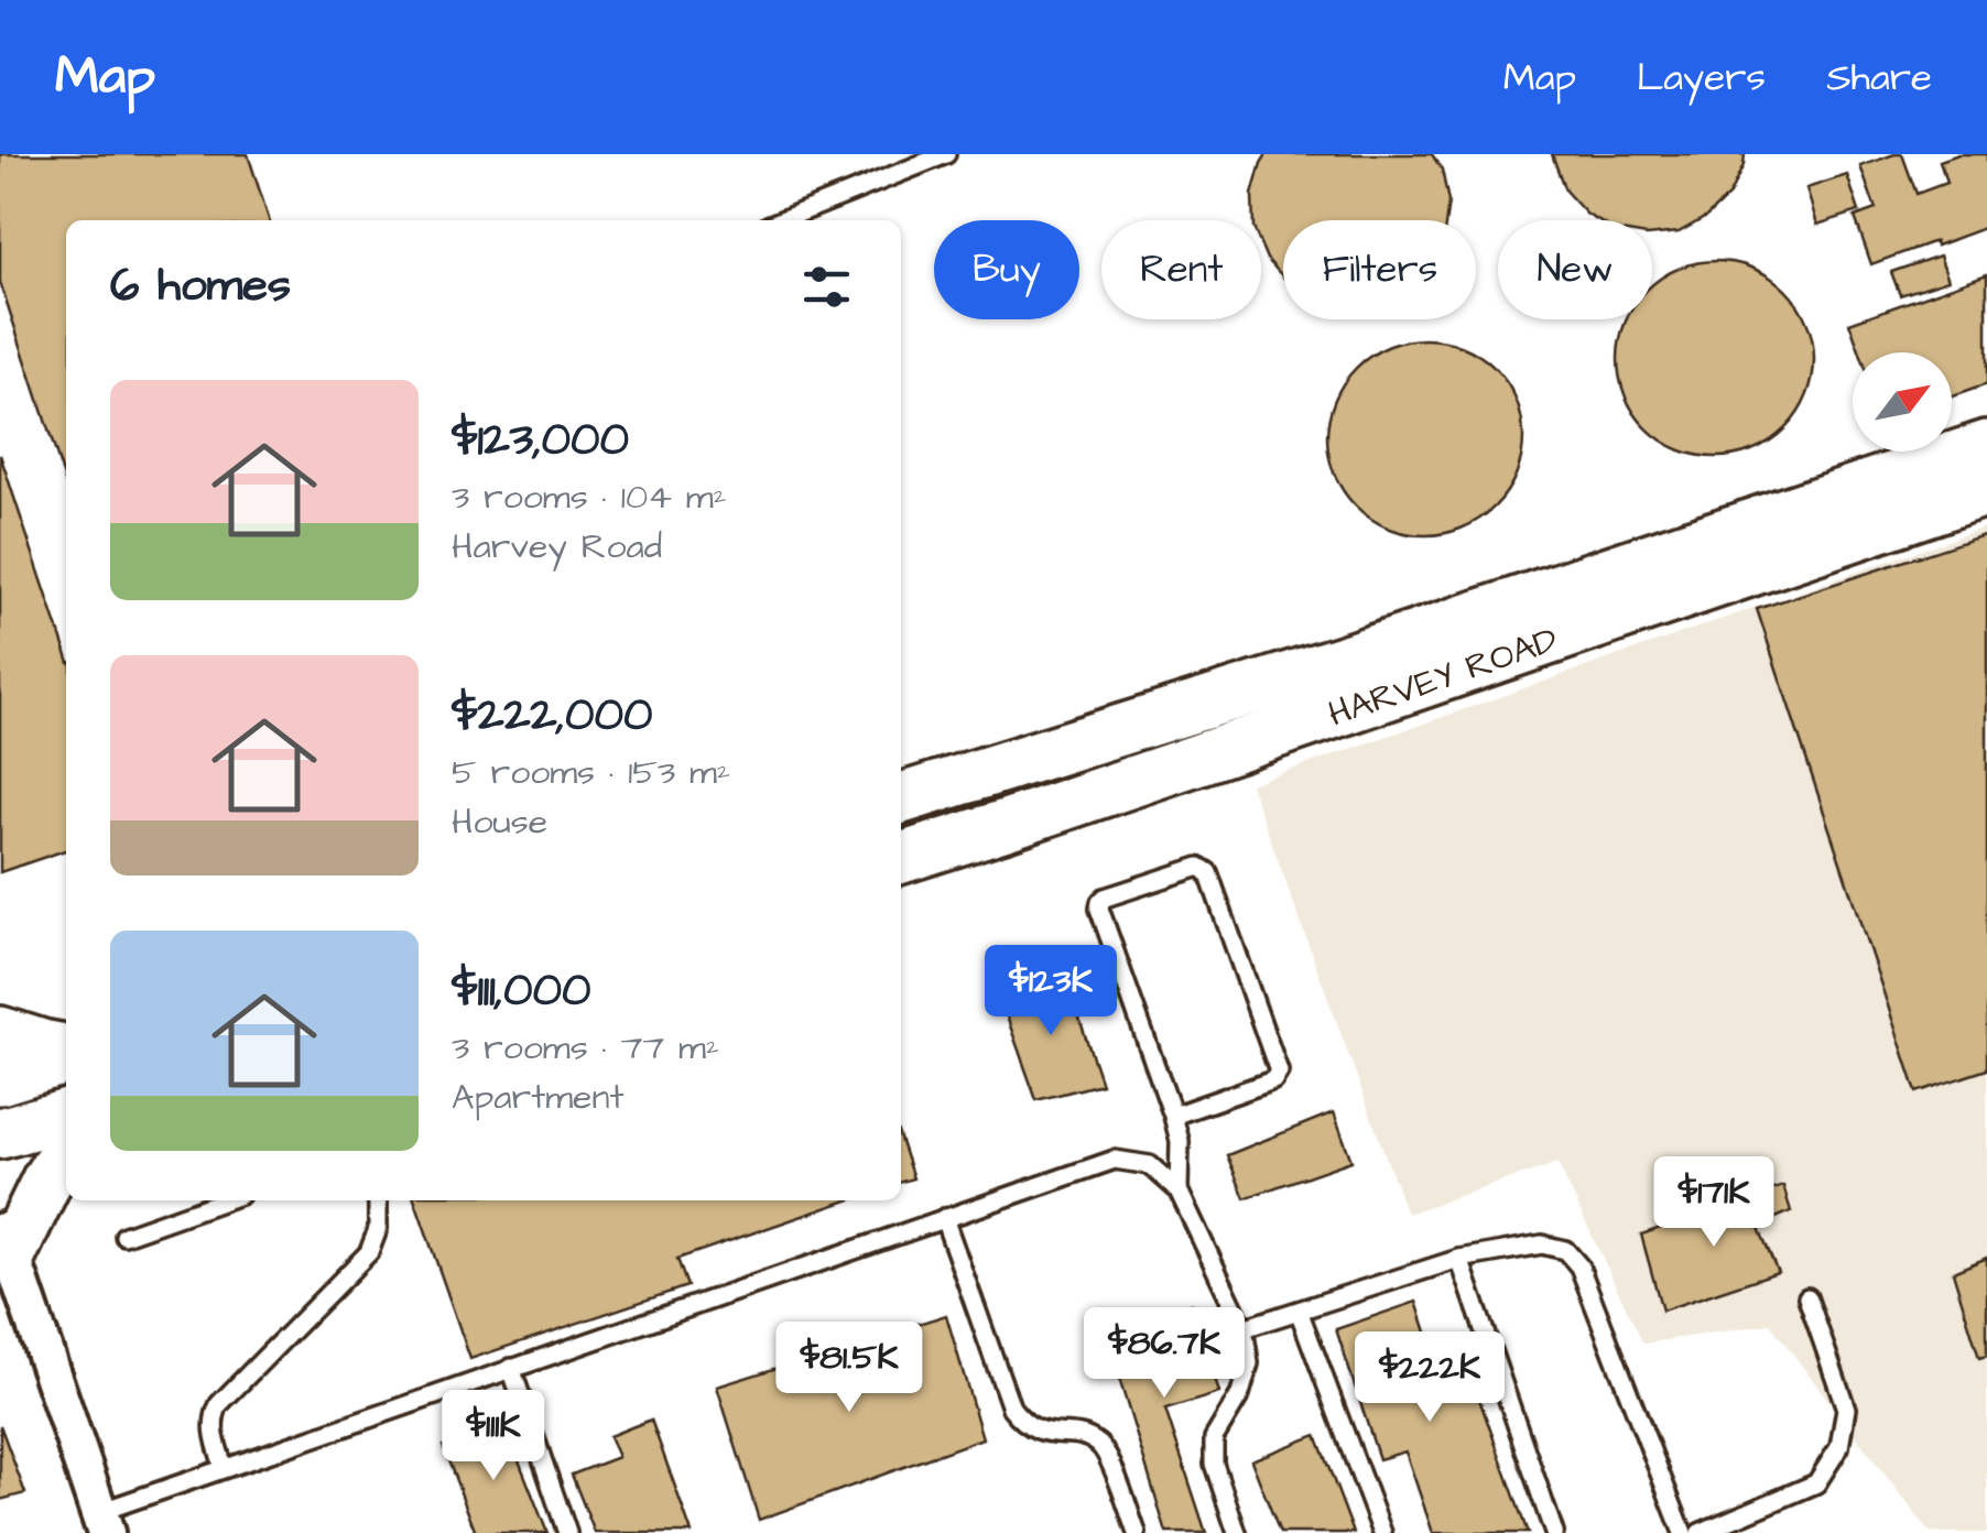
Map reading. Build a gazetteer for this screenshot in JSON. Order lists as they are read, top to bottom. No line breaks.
{"streets":{"main road":["HARVEY ROAD"]},"north":"top right","page":{"header":"Map","nav":["Map","Layers","Share"],"chip":["Buy","Rent","Filters","New"],"heading":"6 homes","list":[{"name":"$123,000","note":"3 rooms · 104 m² · Harvey Road"},{"name":"$222,000","note":"5 rooms · 153 m² · House"},{"name":"$111,000","note":"3 rooms · 77 m² · Apartment"}],"price":["$123K","$171K","$86.7K","$81.5K","$222K","$111K"]}}
